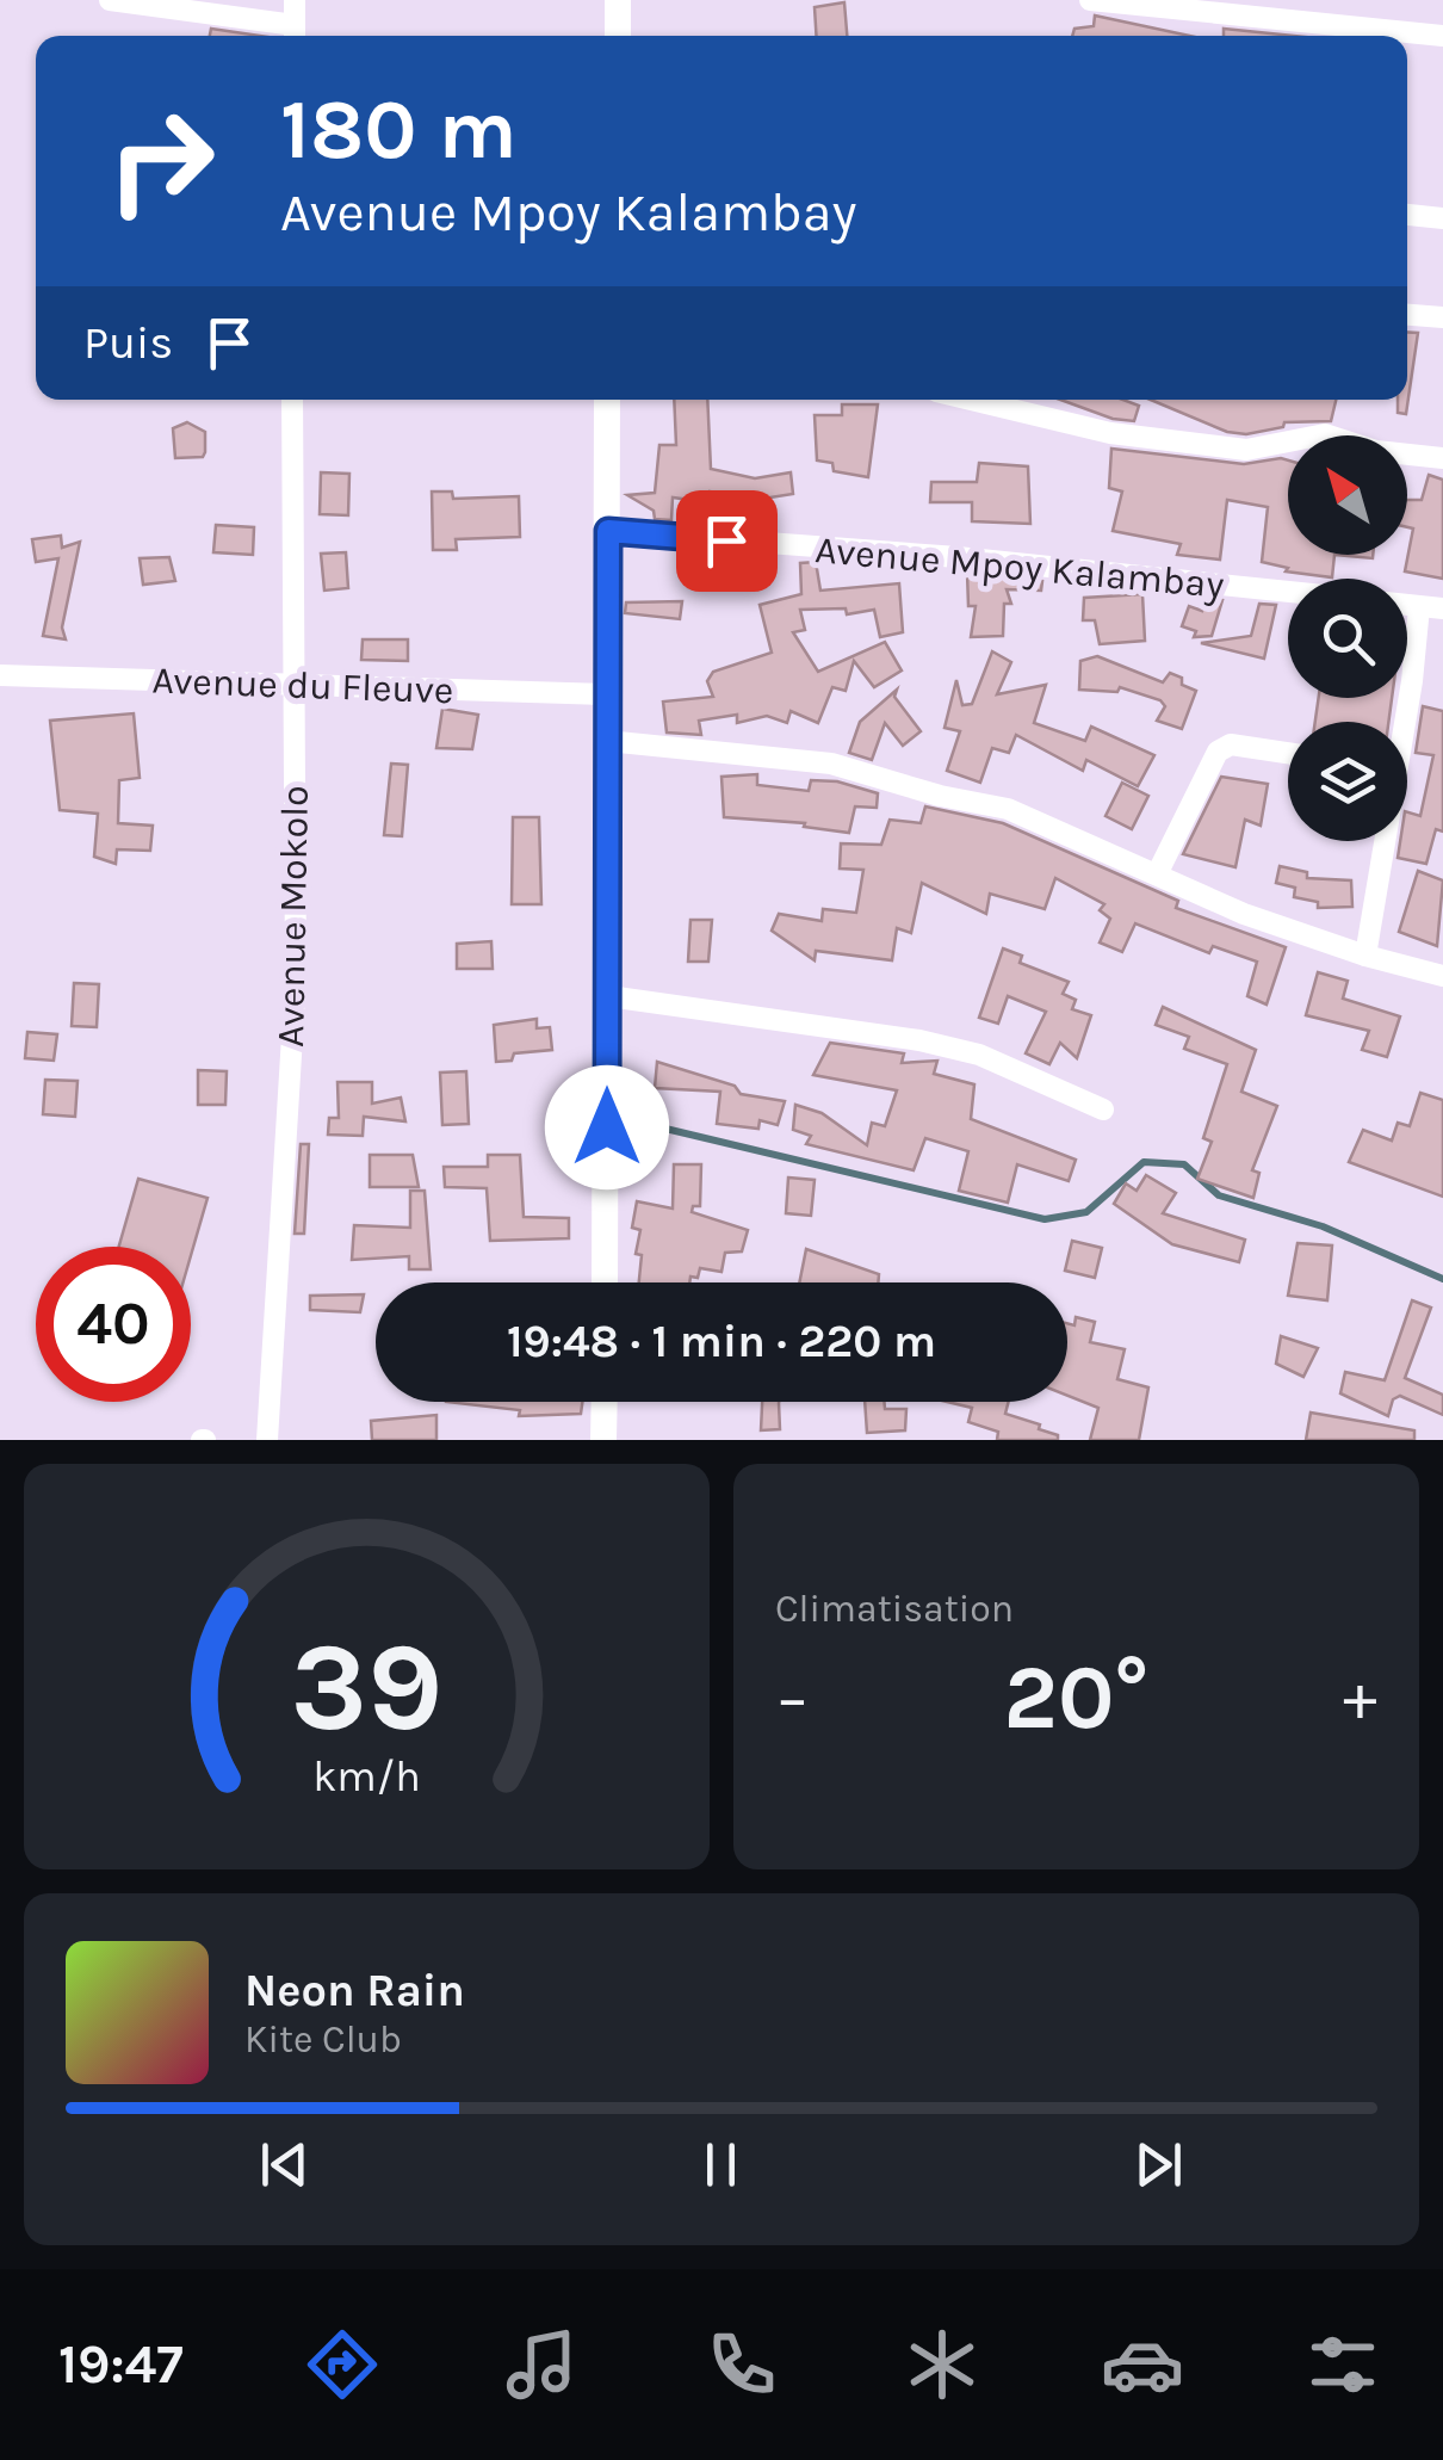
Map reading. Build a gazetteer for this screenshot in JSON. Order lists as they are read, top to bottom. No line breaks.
{"streets":{"street":["Avenue Mpoy Kalambay","Avenue du Fleuve","Avenue Mokolo"]},"crossings":[["Avenue du Fleuve","Avenue Mokolo"]],"north":"top left","page":{"turn":["180 m","Avenue Mpoy Kalambay"],"then":"Puis","limit":"40","trip":"19:48 · 1 min · 220 m","tile":"Climatisation","heat":["−","20°","+"],"song":["Neon Rain","Kite Club"],"tabs":"19:47","gauge":["39","km/h"]}}
